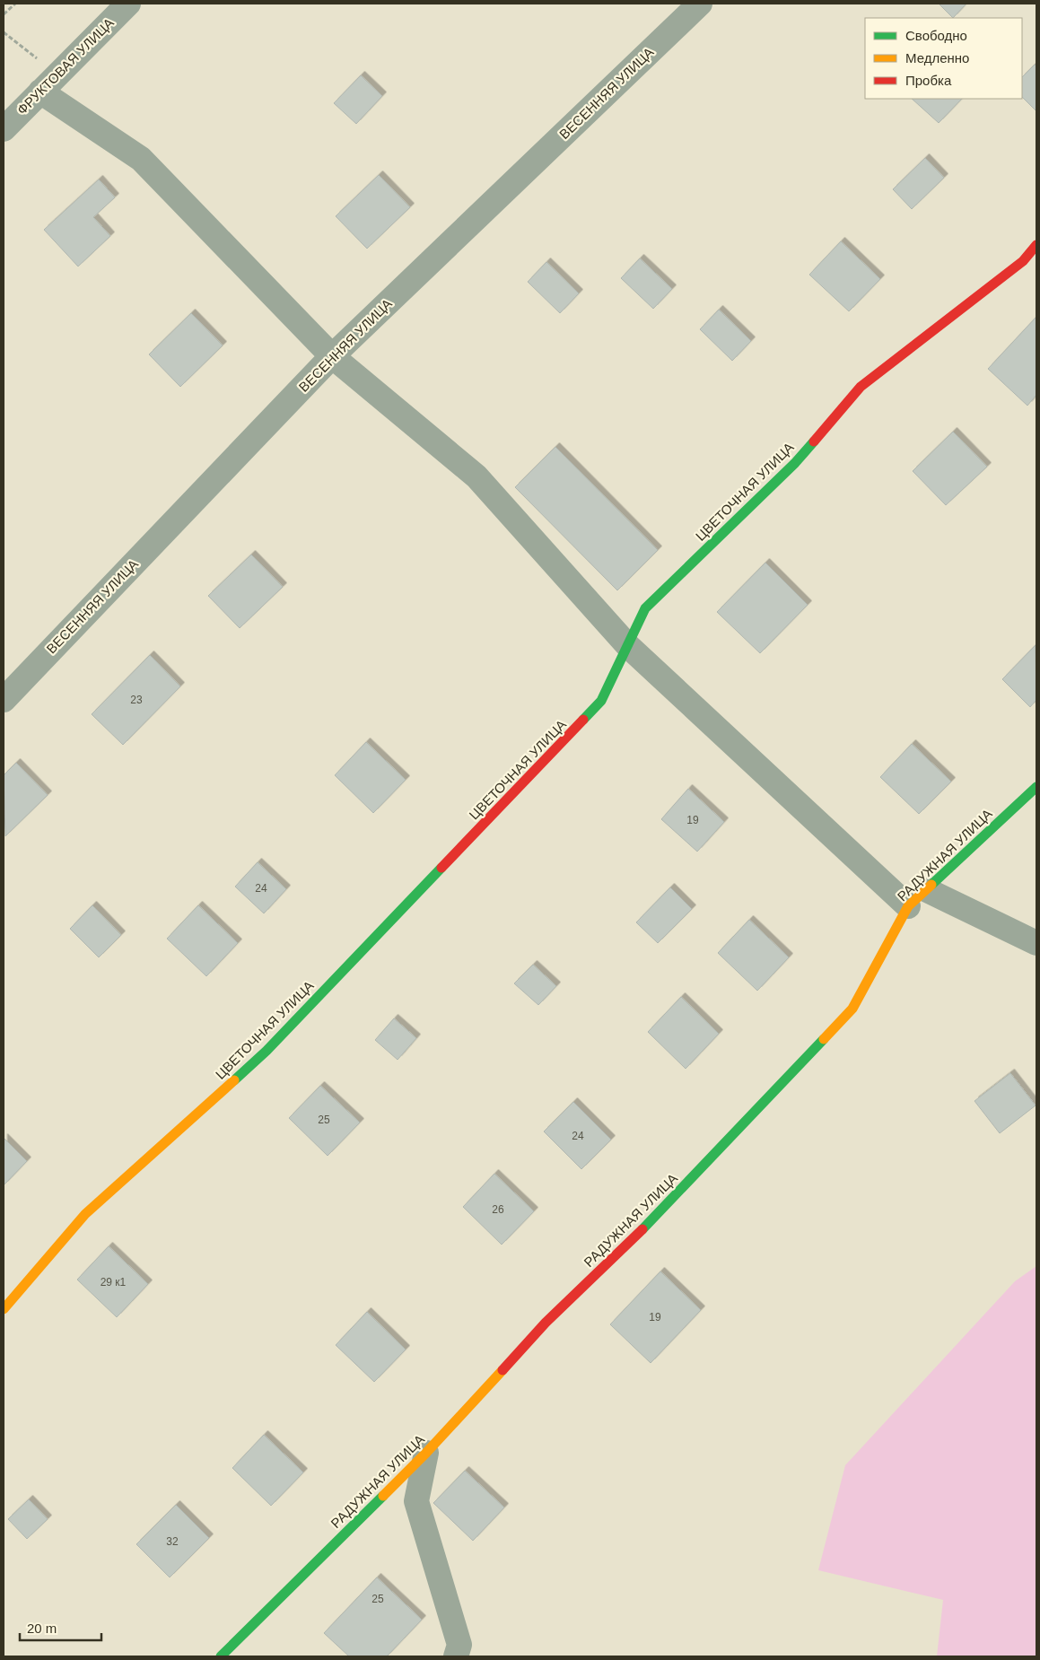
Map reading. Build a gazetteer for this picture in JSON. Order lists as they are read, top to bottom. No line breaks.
{"streets":{"street":["ФРУКТОВАЯ УЛИЦА","ВЕСЕННЯЯ УЛИЦА","ЦВЕТОЧНАЯ УЛИЦА","РАДУЖНАЯ УЛИЦА"]},"house_numbers":["23","19","24","25","24","26","29 к1","19","32","25"],"legend":["Свободно","Медленно","Пробка"],"scale_bar":"20 m"}
